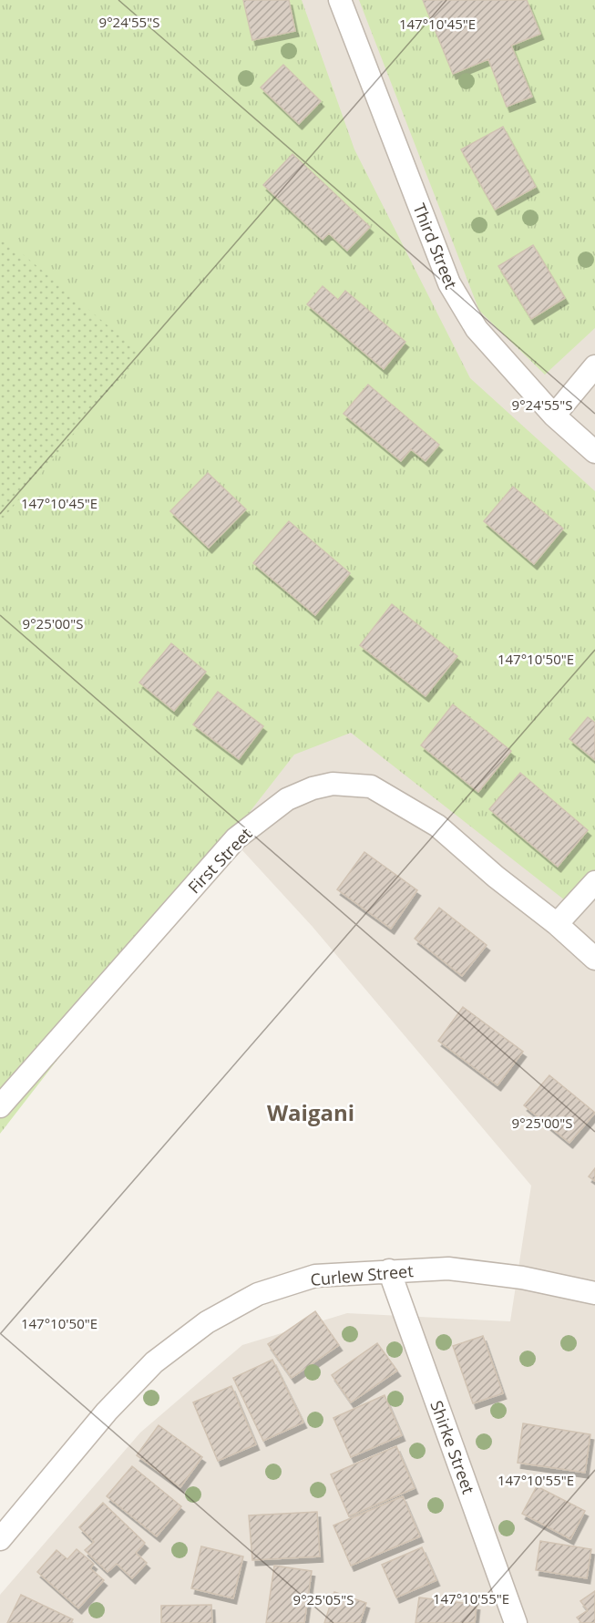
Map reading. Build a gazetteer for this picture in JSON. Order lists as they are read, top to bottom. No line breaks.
{"streets":{"street":["Third Street","First Street","Curlew Street","Shirke Street"]},"crossings":[["Curlew Street","Shirke Street"]],"districts":["Waigani"],"coordinates":["9°24'55\"S","147°10'45\"E","9°25'00\"S","147°10'50\"E","147°10'55\"E","9°25'05\"S"]}
